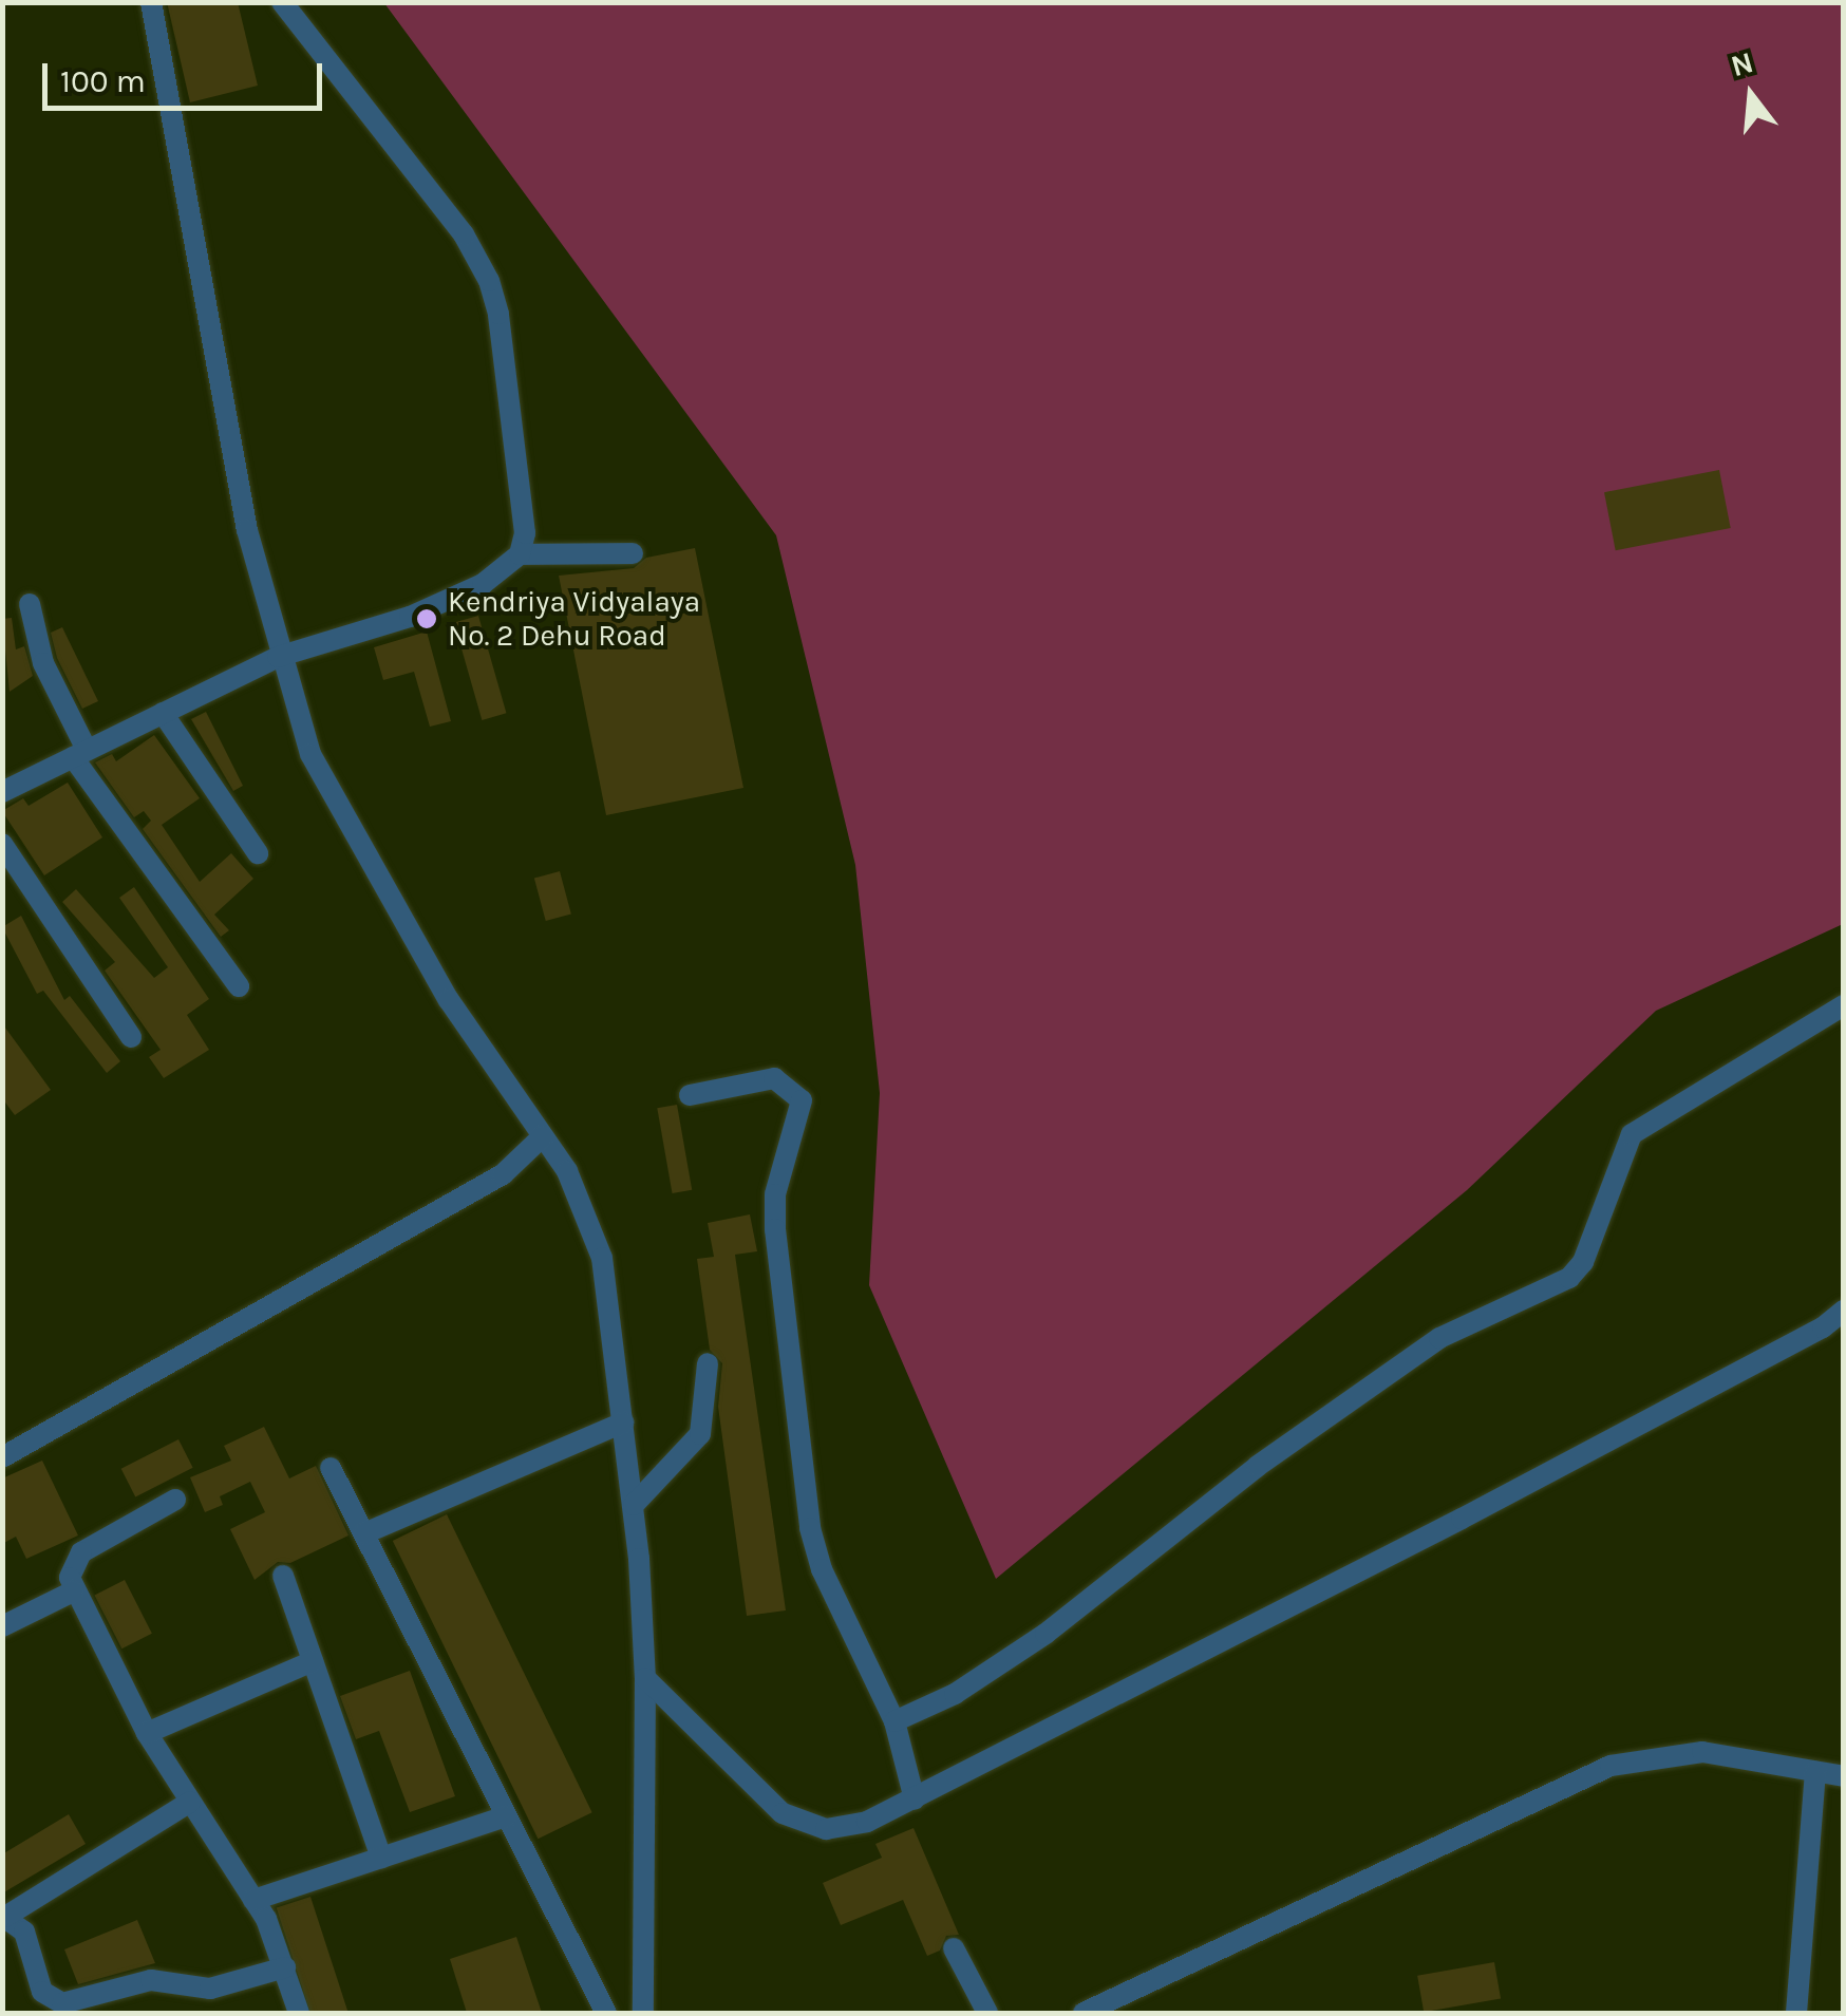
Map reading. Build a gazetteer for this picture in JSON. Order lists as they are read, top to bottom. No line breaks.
{"places":["Kendriya Vidyalaya No. 2 Dehu Road"],"scale_bar":"100 m","north":"top"}
